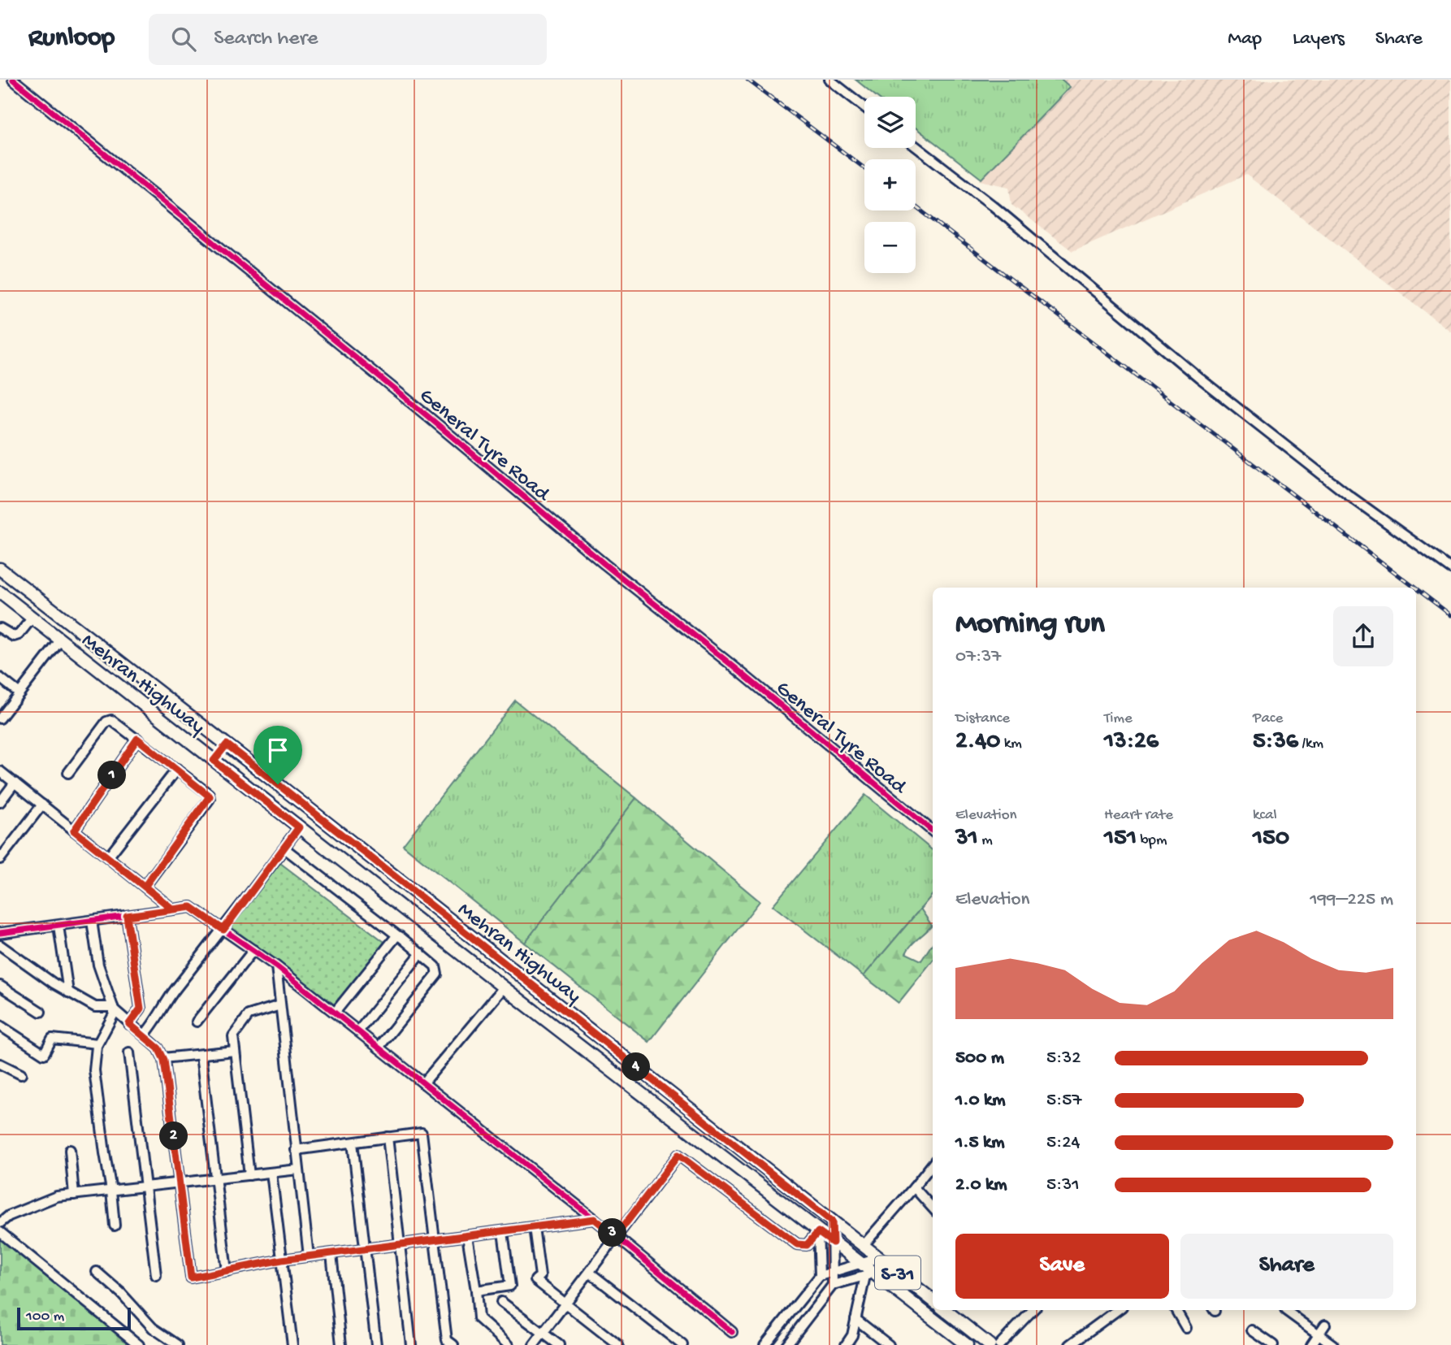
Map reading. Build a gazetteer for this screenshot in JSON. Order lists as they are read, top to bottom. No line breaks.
{"streets":{"main road":["Mehran Highway","S-31"],"street":["General Tyre Road"]},"scale_bar":"100 m","page":{"header":"Runloop","search":"Search here","nav":["Map","Layers","Share"],"map_buttons":["+","−"],"heading":["Morning run","07:37"],"stats":[["Distance","2.40 km"],["Time","13:26"],["Pace","5:36 /km"],["Elevation","31 m"],["Heart rate","151 bpm"],["kcal","150"]],"pins":["1","4","2","3"],"chart":["Elevation","199–225 m"],"list":[{"name":"500 m","note":"5:32"},{"name":"1.0 km","note":"5:57"},{"name":"1.5 km","note":"5:24"},{"name":"2.0 km","note":"5:31"}],"buttons":["Save","Share"],"scale":"100 m"}}
